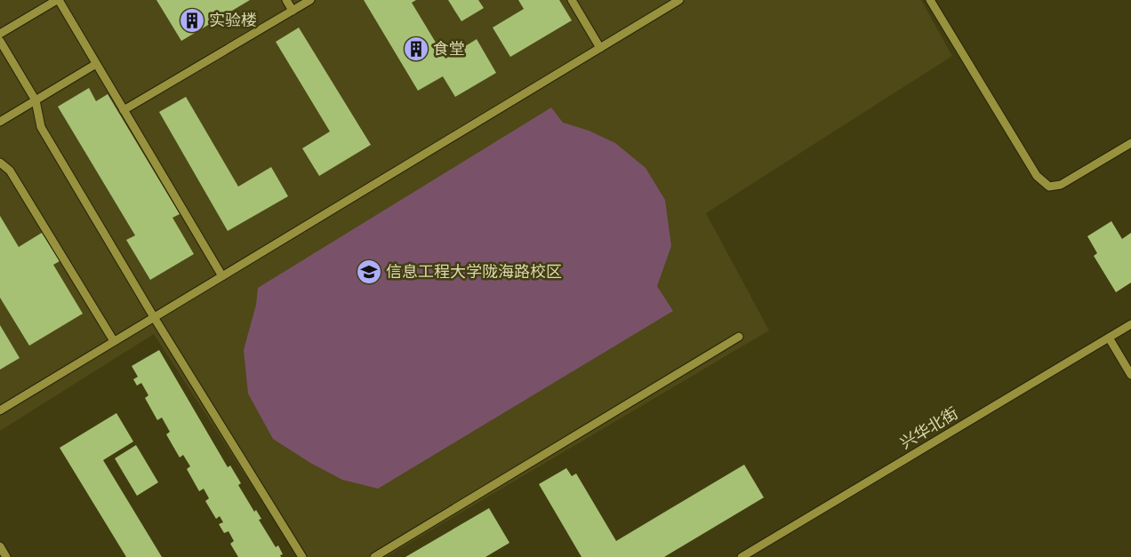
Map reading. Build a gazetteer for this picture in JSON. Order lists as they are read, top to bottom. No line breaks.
{"streets":{"street":["兴华北街"]},"places":{"building":["实验楼","食堂"],"school or university":["信息工程大学陇海路校区"]}}
